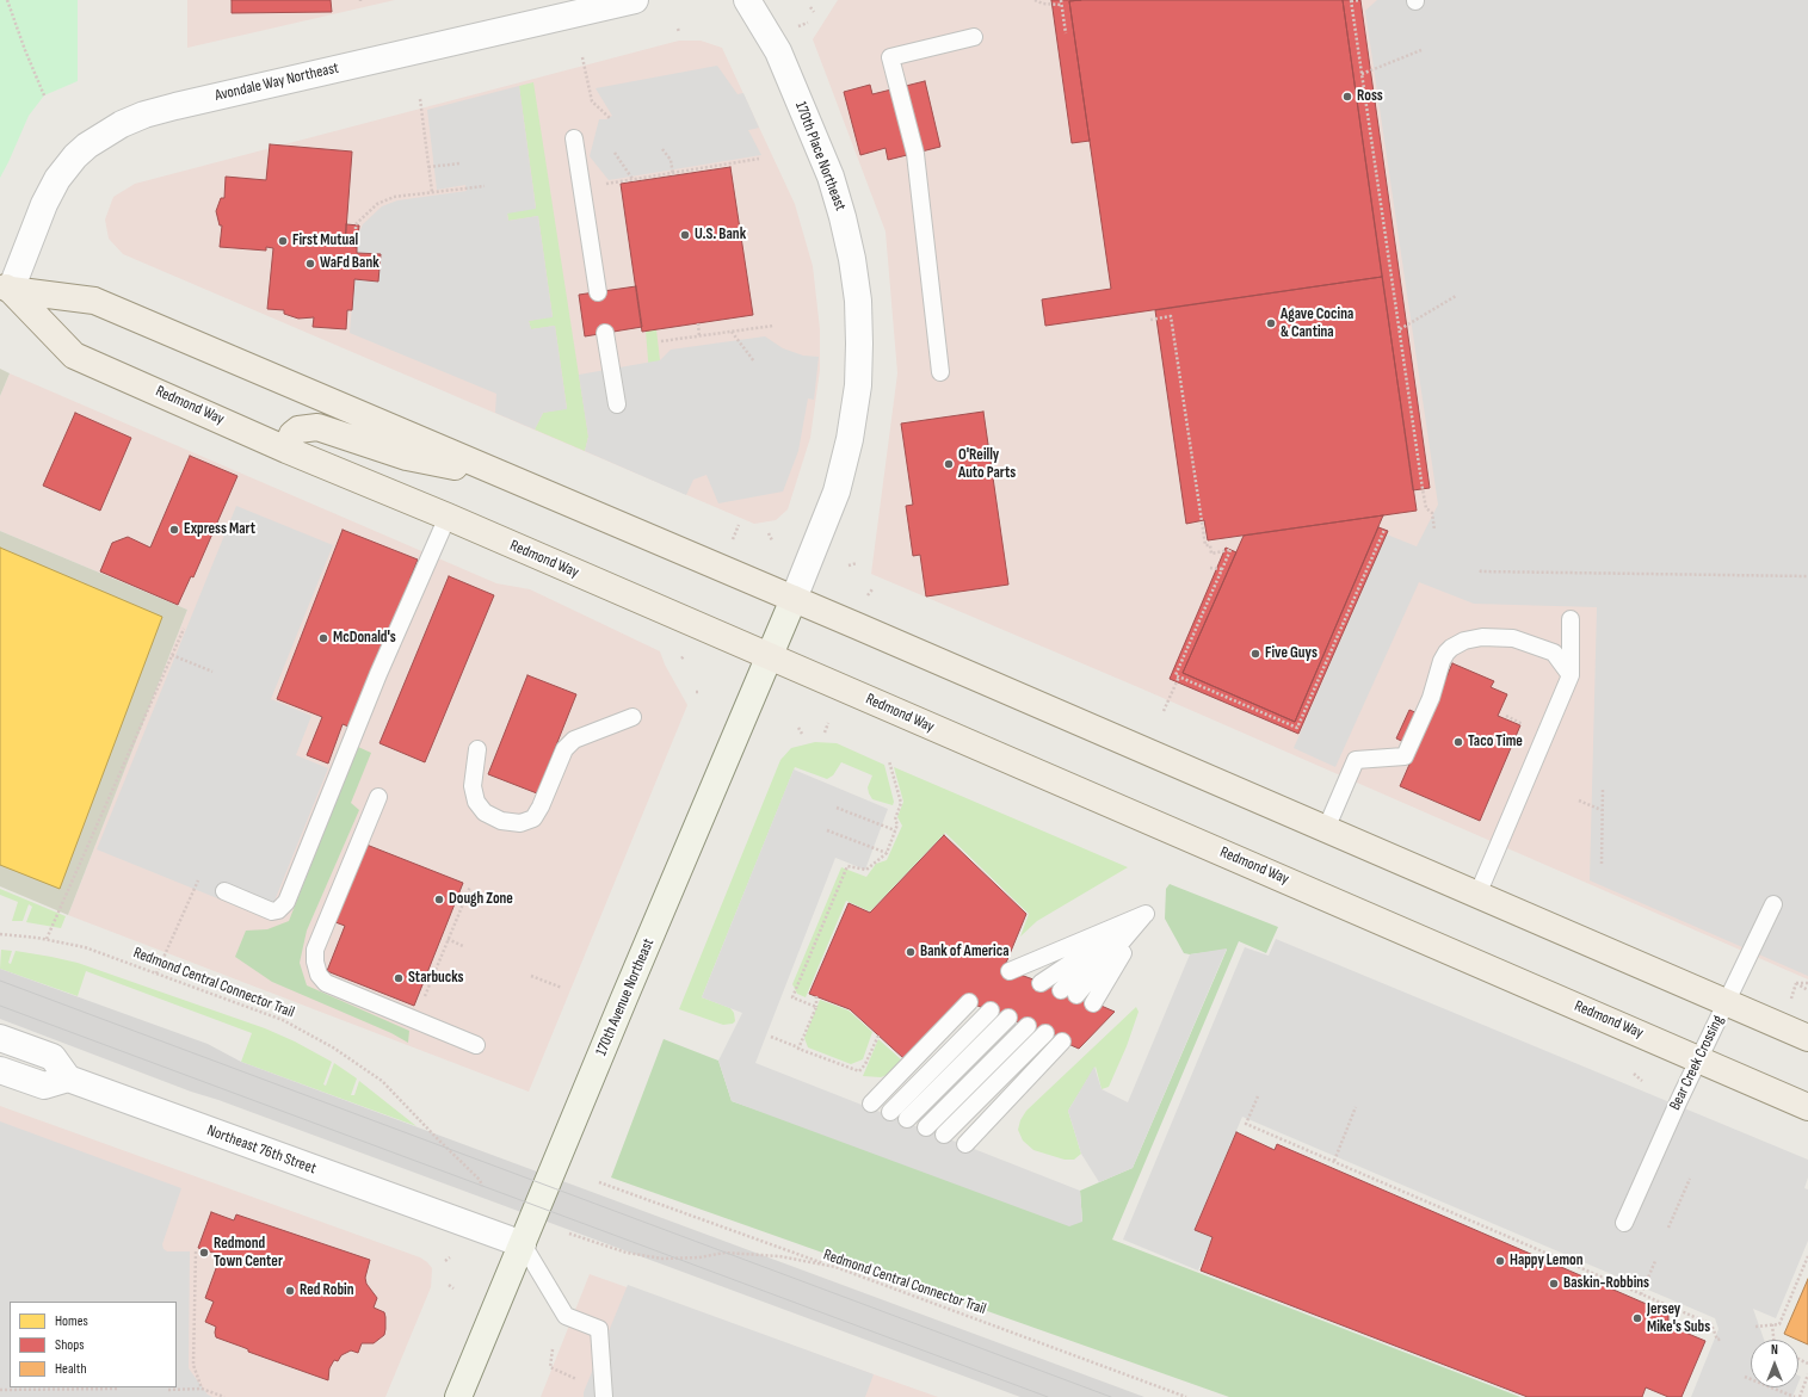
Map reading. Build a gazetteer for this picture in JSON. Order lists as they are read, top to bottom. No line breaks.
{"streets":{"main road":["Redmond Way","170th Avenue Northeast"],"street":["Avondale Way Northeast","170th Place Northeast","Northeast 76th Street"],"lane":["Bear Creek Crossing"],"path":["Redmond Central Connector Trail"]},"crossings":[["Avondale Way Northeast","Redmond Way"],["170th Place Northeast","170th Avenue Northeast"],["Redmond Way","170th Avenue Northeast"],["Redmond Way","Bear Creek Crossing"],["170th Avenue Northeast","Northeast 76th Street"]],"places":["Ross","U.S. Bank","First Mutual","WaFd Bank","Agave Cocina & Cantina","O'Reilly Auto Parts","Express Mart","McDonald's","Five Guys","Taco Time","Dough Zone","Bank of America","Starbucks","Redmond Town Center","Happy Lemon","Baskin-Robbins","Red Robin","Jersey Mike's Subs"],"legend":["Homes","Shops","Health"],"north":"top"}
